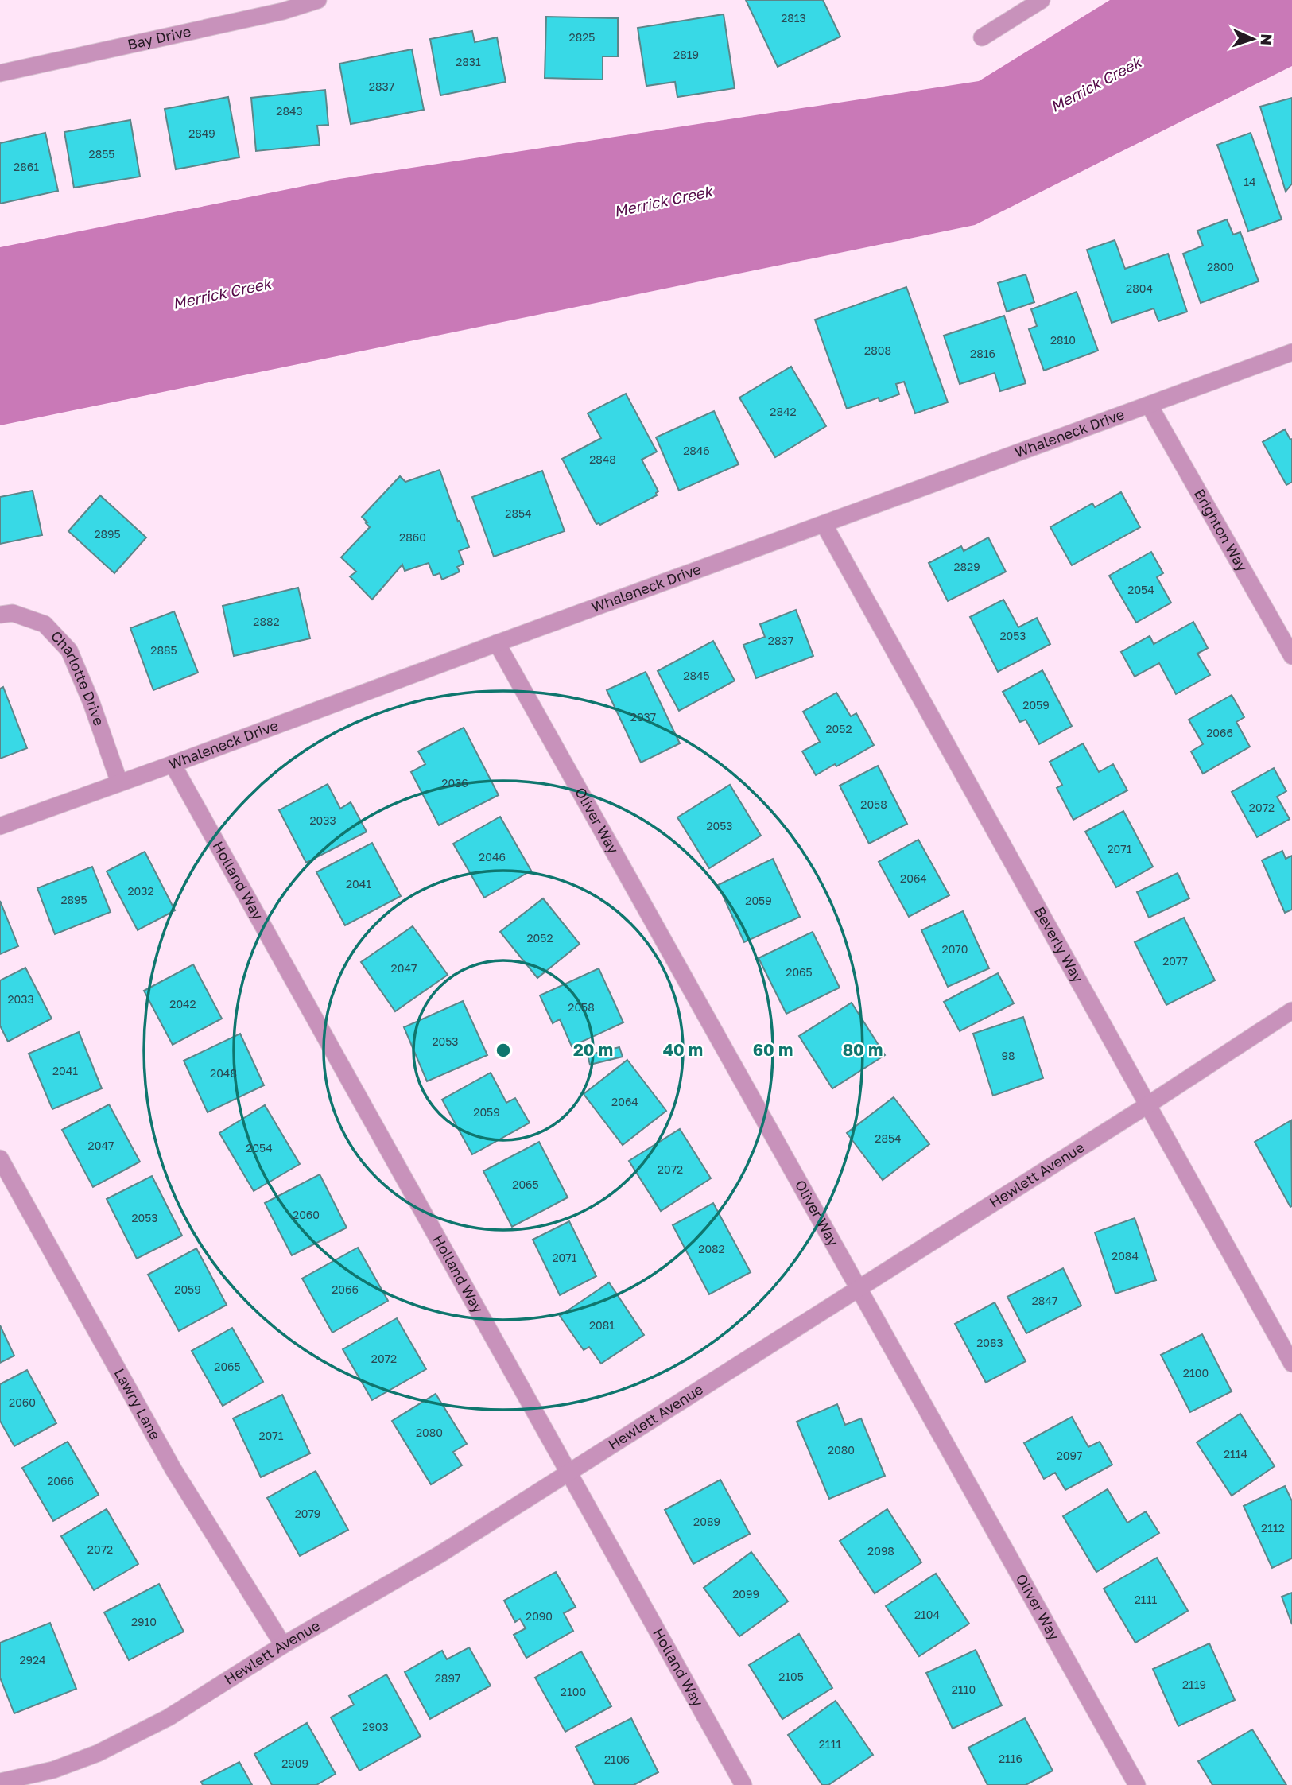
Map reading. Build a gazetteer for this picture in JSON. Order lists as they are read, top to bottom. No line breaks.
{"streets":{"street":["Bay Drive","Whaleneck Drive","Brighton Way","Charlotte Drive","Oliver Way","Holland Way","Beverly Way","Hewlett Avenue","Lawry Lane"]},"crossings":[["Whaleneck Drive","Brighton Way"],["Whaleneck Drive","Charlotte Drive"],["Whaleneck Drive","Oliver Way"],["Whaleneck Drive","Holland Way"],["Whaleneck Drive","Beverly Way"],["Oliver Way","Hewlett Avenue"],["Holland Way","Hewlett Avenue"],["Beverly Way","Hewlett Avenue"],["Hewlett Avenue","Lawry Lane"]],"water":["Merrick Creek"],"house_numbers":["2813","2825","2819","2831","2837","2843","2849","2855","2861","14","2800","2804","2810","2808","2816","2842","2846","2848","2854","2895","2860","2829","2054","2882","2053","2837","2885","2845","2059","2037","2052","2066","2036","2058","2072","2033","2053","2071","2046","2064","2041","2032","2895","2059","2052","2070","2077","2047","2065","2033","2042","2058","2053","98","2041","2048","2064","2059","2854","2047","2054","2072","2065","2060","2053","2082","2084","2071","2059","2066","2847","2081","2083","2072","2065","2100","2060","2080","2071","2080","2114","2097","2066","2079","2089","2112","2072","2098","2099","2111","2104","2090","2910","2924","2105","2897","2119","2110","2100","2903","2111","2116","2106","2909"],"north":"right","rings":["20 m","40 m","60 m","80 m"]}
